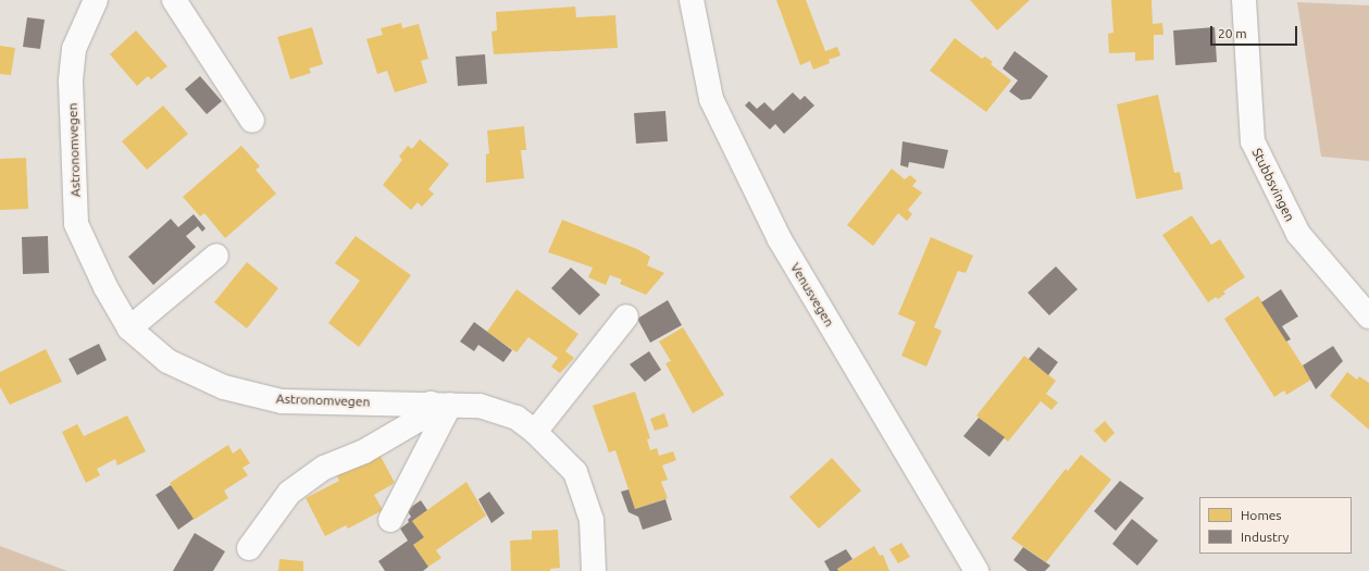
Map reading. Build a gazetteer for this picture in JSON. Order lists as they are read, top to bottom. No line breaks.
{"streets":{"street":["Astronomvegen","Stubbsvingen","Venusvegen"]},"legend":["Homes","Industry"],"scale_bar":"20 m"}
